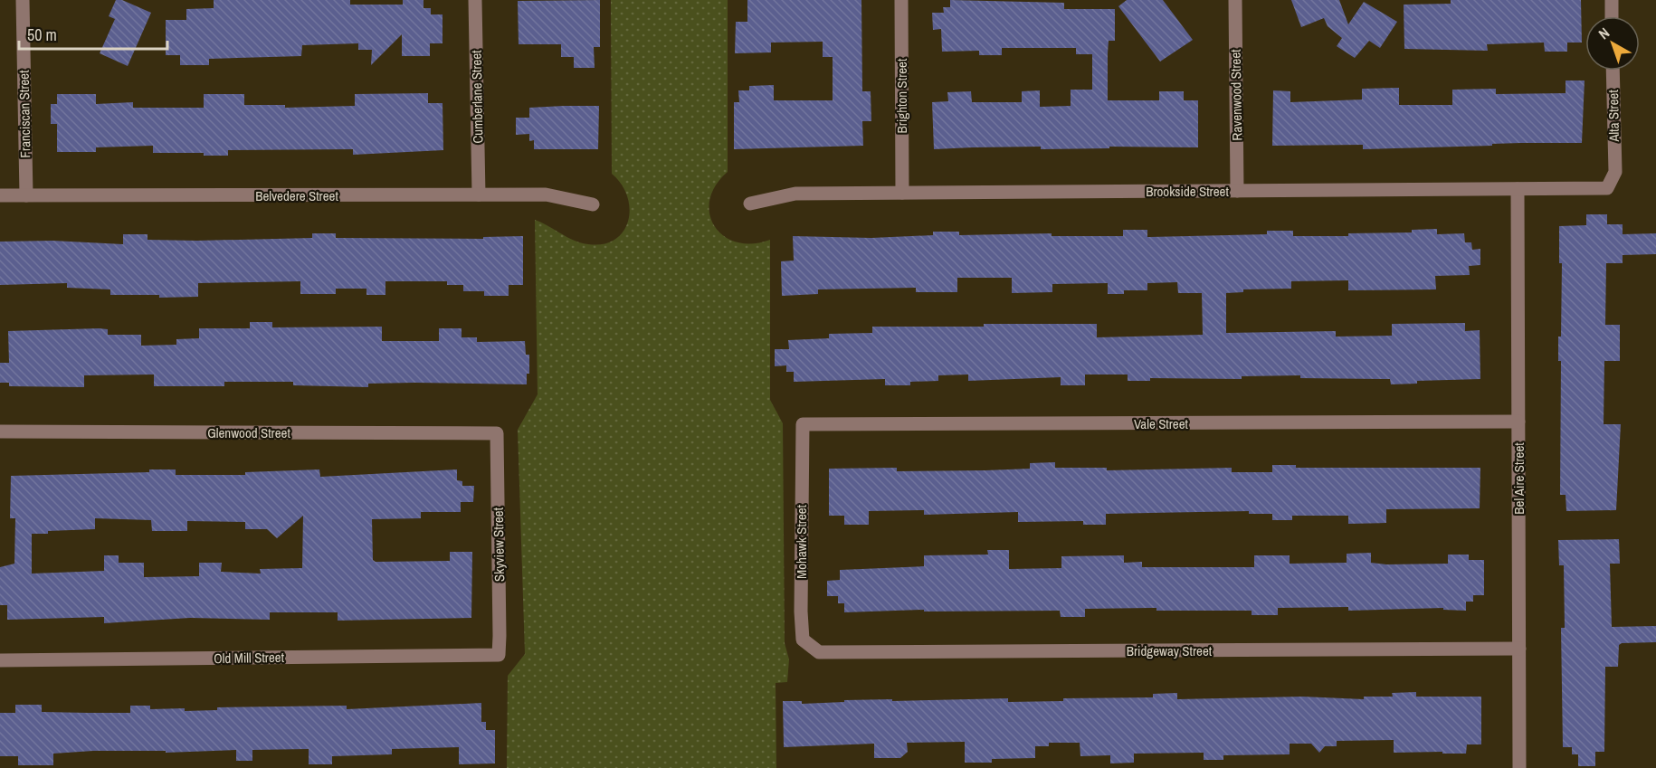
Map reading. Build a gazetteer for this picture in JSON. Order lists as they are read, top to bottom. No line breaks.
{"streets":{"street":["Ravenwood Street","Brighton Street","Cumberlane Street","Franciscan Street","Alta Street","Brookside Street","Belvedere Street","Vale Street","Glenwood Street","Bel Aire Street","Mohawk Street","Skyview Street","Bridgeway Street","Old Mill Street"]},"crossings":[["Ravenwood Street","Brookside Street"],["Brighton Street","Brookside Street"],["Cumberlane Street","Belvedere Street"],["Franciscan Street","Belvedere Street"],["Alta Street","Brookside Street"],["Brookside Street","Bel Aire Street"],["Vale Street","Bel Aire Street"],["Vale Street","Mohawk Street"],["Glenwood Street","Skyview Street"],["Bel Aire Street","Bridgeway Street"],["Mohawk Street","Bridgeway Street"],["Skyview Street","Old Mill Street"]],"scale_bar":"50 m","north":"top left"}
